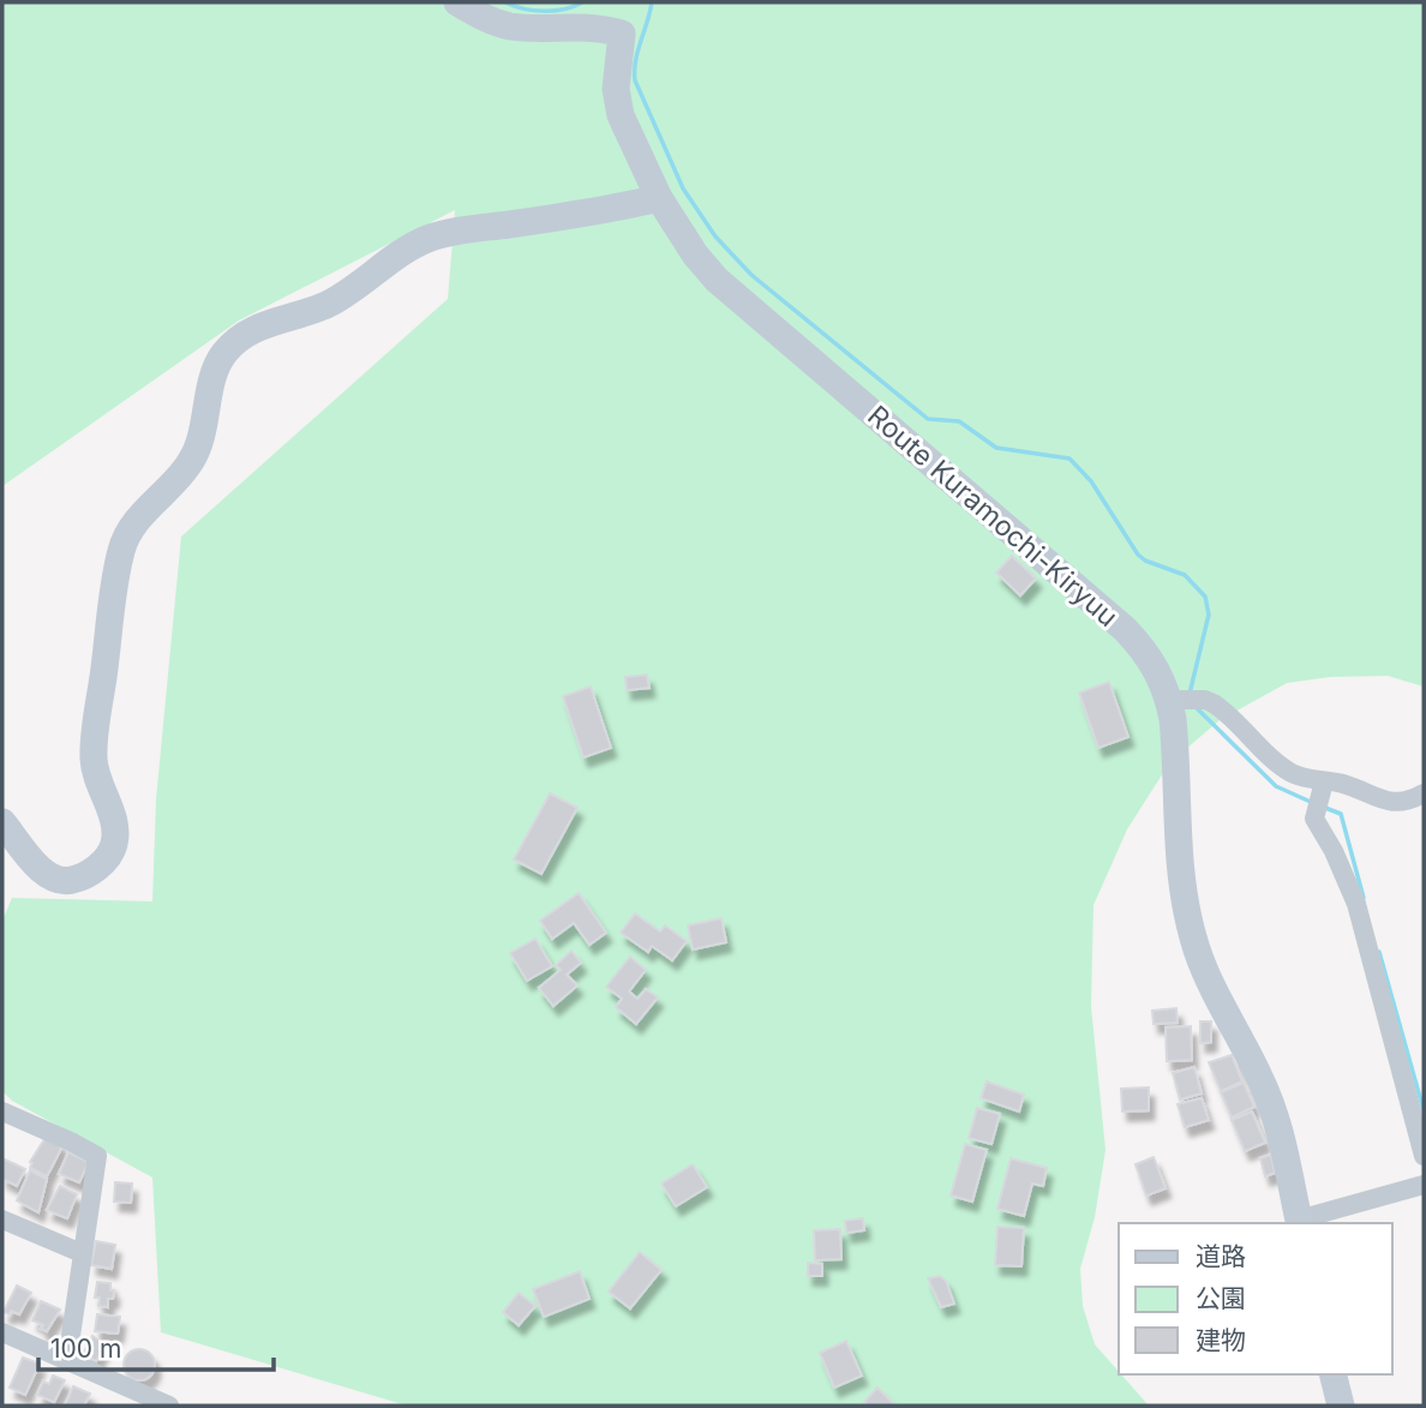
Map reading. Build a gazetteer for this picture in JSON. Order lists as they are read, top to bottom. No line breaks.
{"streets":{"main road":["Route Kuramochi-Kiryuu"]},"legend":["道路","公園","建物"],"scale_bar":"100 m"}
